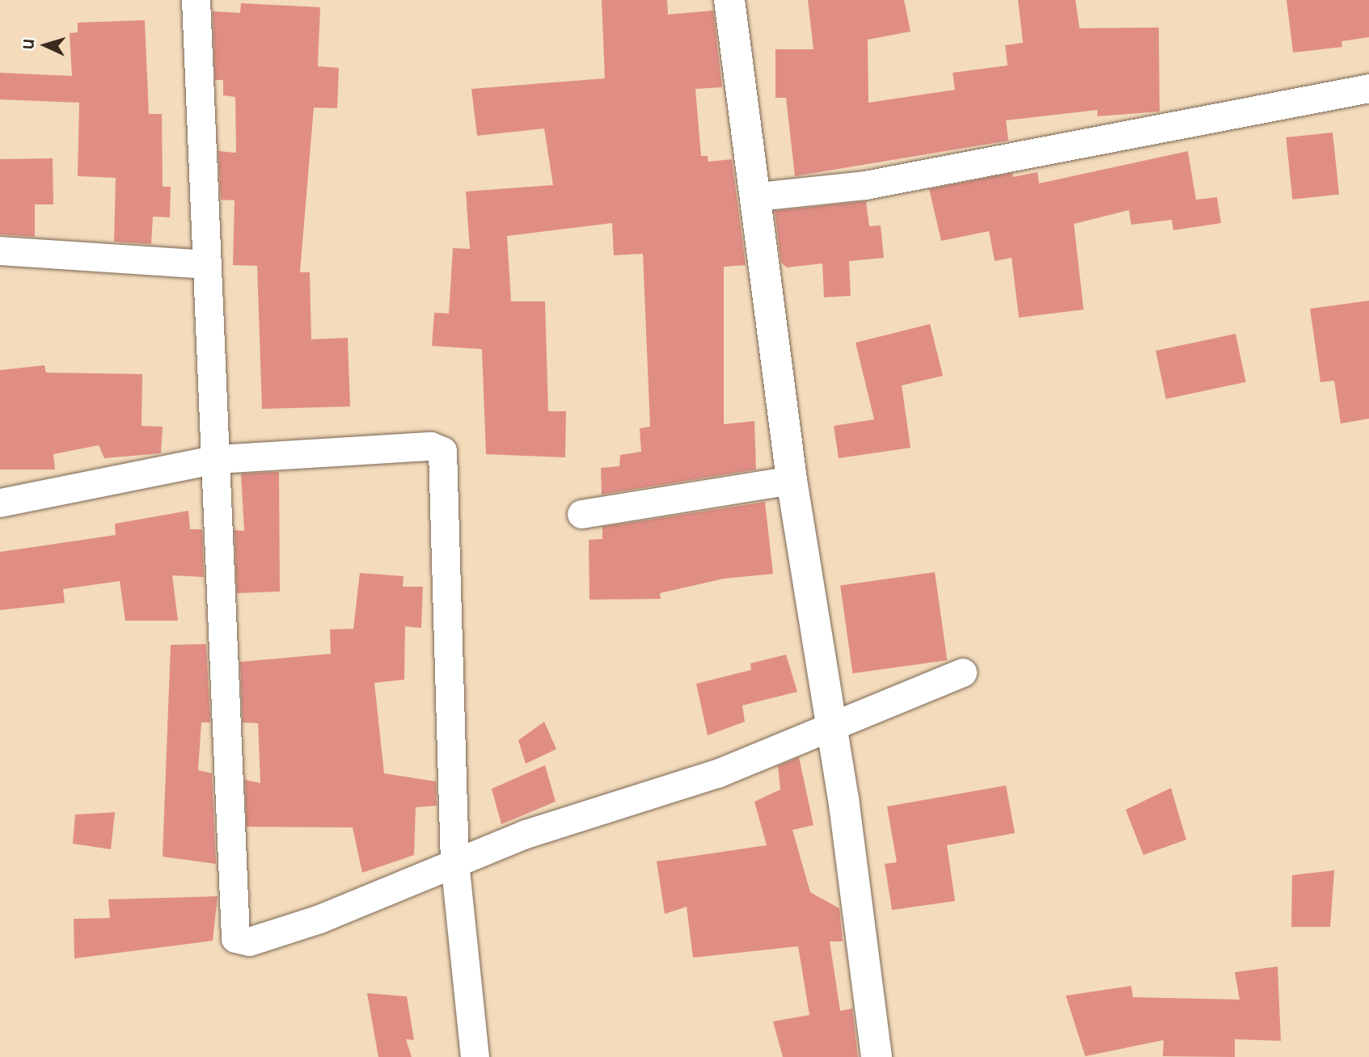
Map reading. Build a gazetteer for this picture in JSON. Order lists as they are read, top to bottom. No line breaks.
{"north":"left"}
